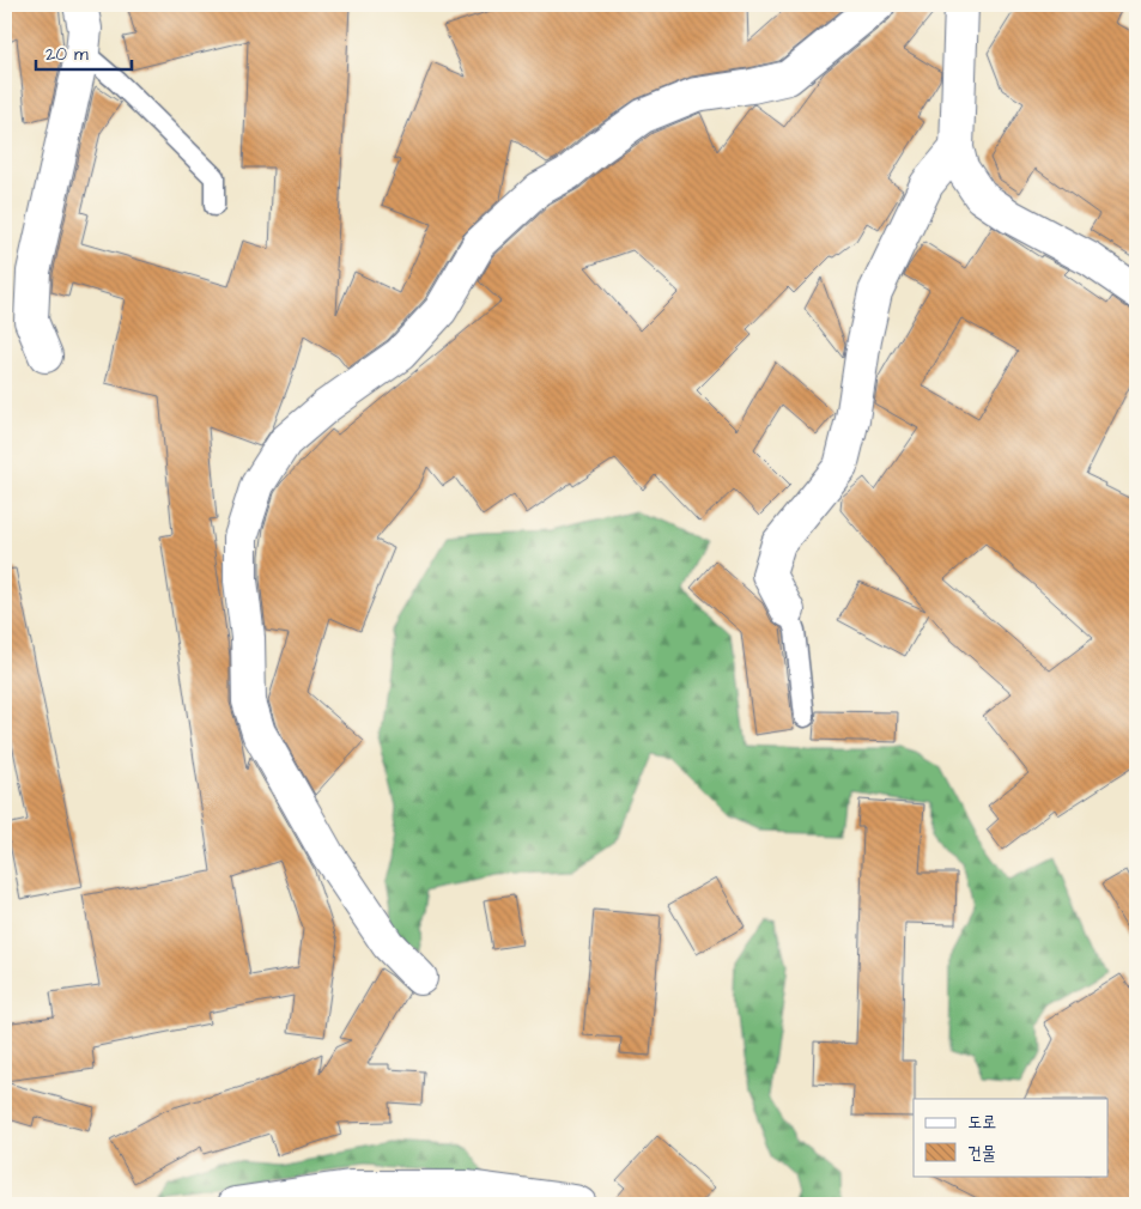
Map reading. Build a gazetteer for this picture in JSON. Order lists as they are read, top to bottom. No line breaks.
{"legend":["도로","건물"],"scale_bar":"20 m"}
